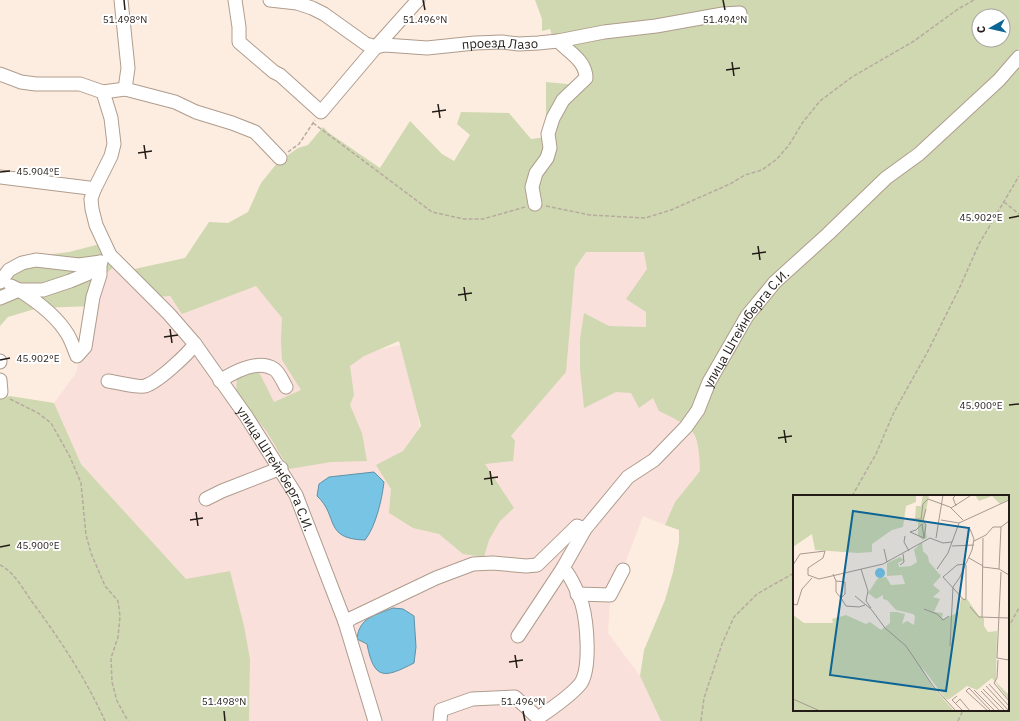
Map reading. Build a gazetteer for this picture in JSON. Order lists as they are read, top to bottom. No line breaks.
{"streets":{"street":["проезд Лазо","улица Штейнберга С.И."]},"north":"left","coordinates":["51.498°N","51.496°N","51.494°N","45.904°E","45.902°E","45.900°E"]}
